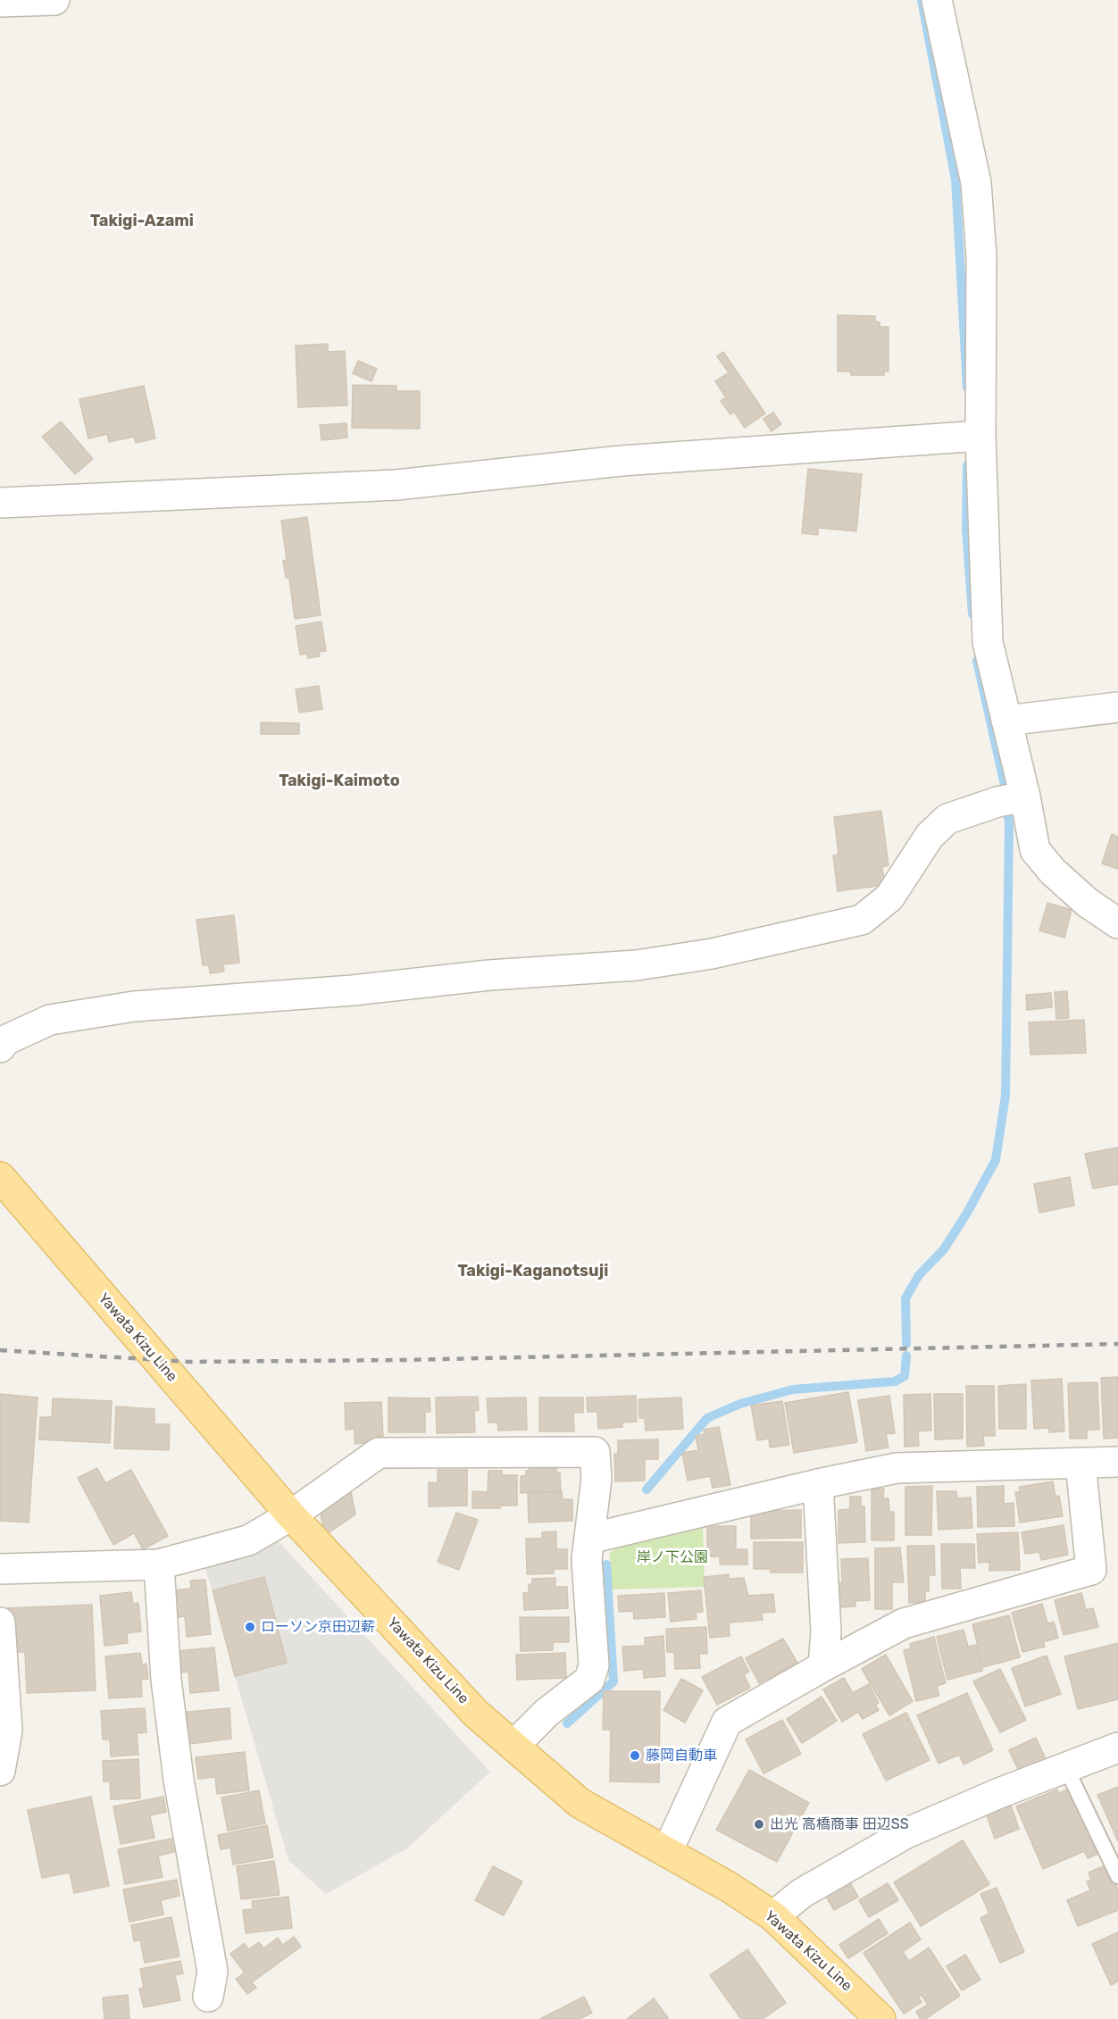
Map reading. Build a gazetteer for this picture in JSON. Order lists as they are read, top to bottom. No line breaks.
{"streets":{"main road":["Yawata Kizu Line"]},"districts":["Takigi-Azami","Takigi-Kaimoto","Takigi-Kaganotsuji"],"parks":["岸ノ下公園"],"places":["ローソン京田辺薪","藤岡自動車","出光 高橋商事 田辺SS"]}
